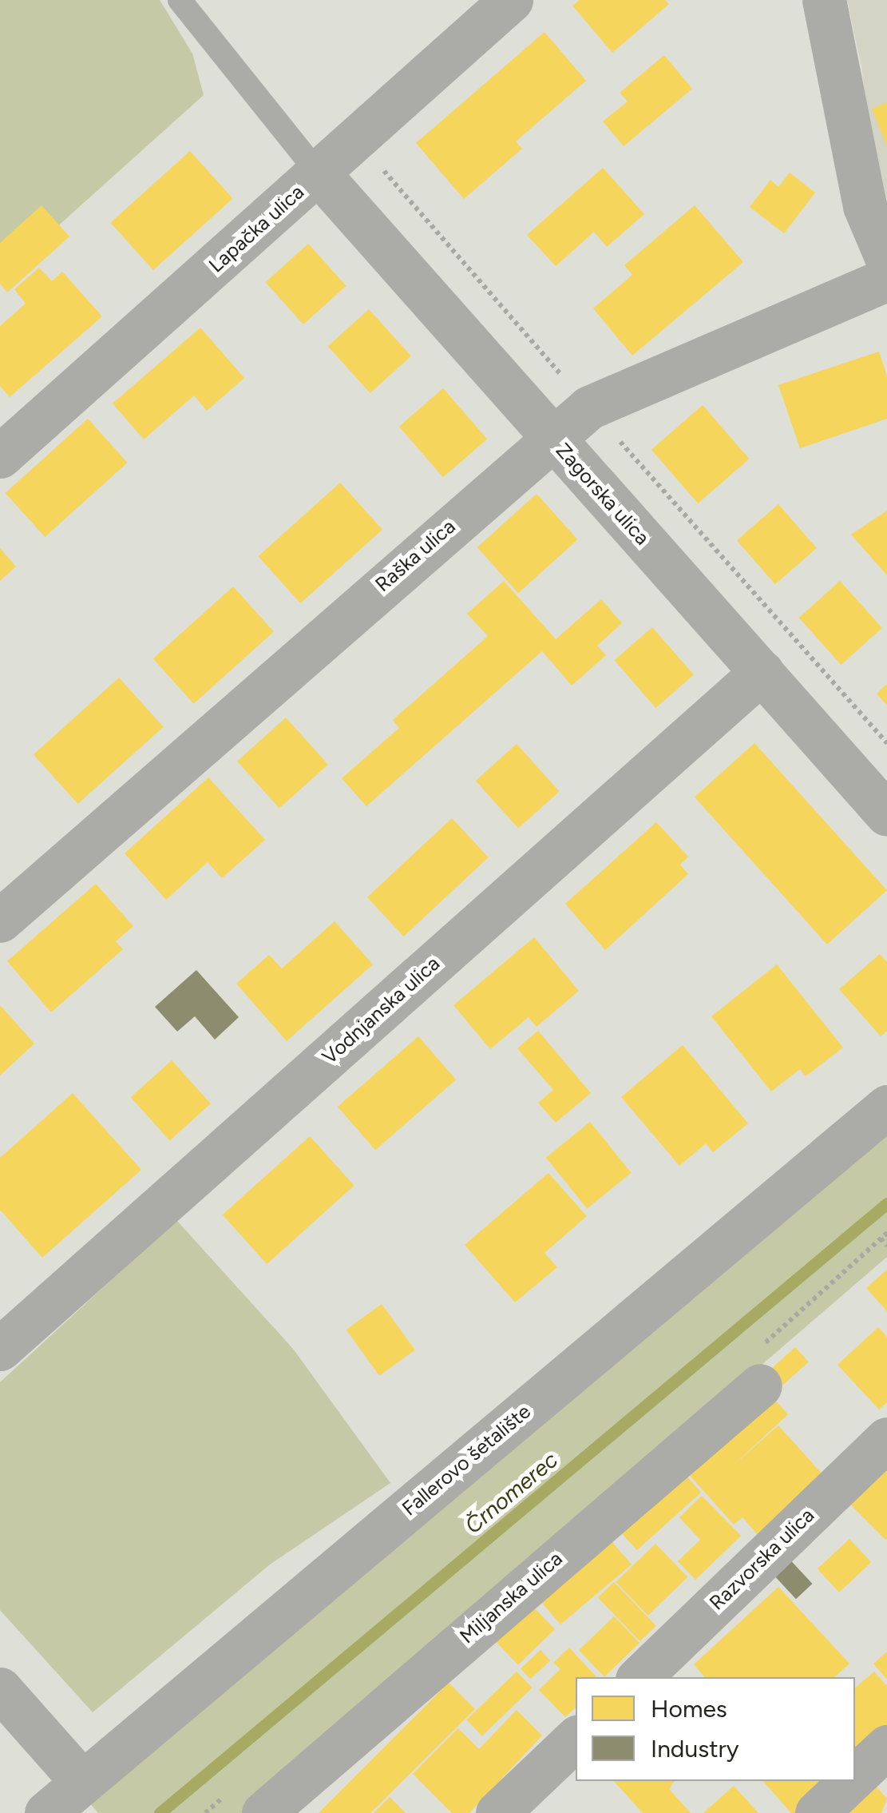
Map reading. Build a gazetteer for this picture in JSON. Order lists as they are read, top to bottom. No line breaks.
{"streets":{"street":["Lapačka ulica","Zagorska ulica","Raška ulica","Vodnjanska ulica","Fallerovo šetalište","Razvorska ulica","Miljanska ulica"]},"crossings":[["Lapačka ulica","Zagorska ulica"],["Zagorska ulica","Raška ulica"],["Zagorska ulica","Vodnjanska ulica"]],"water":["Črnomerec"],"legend":["Homes","Industry"]}
